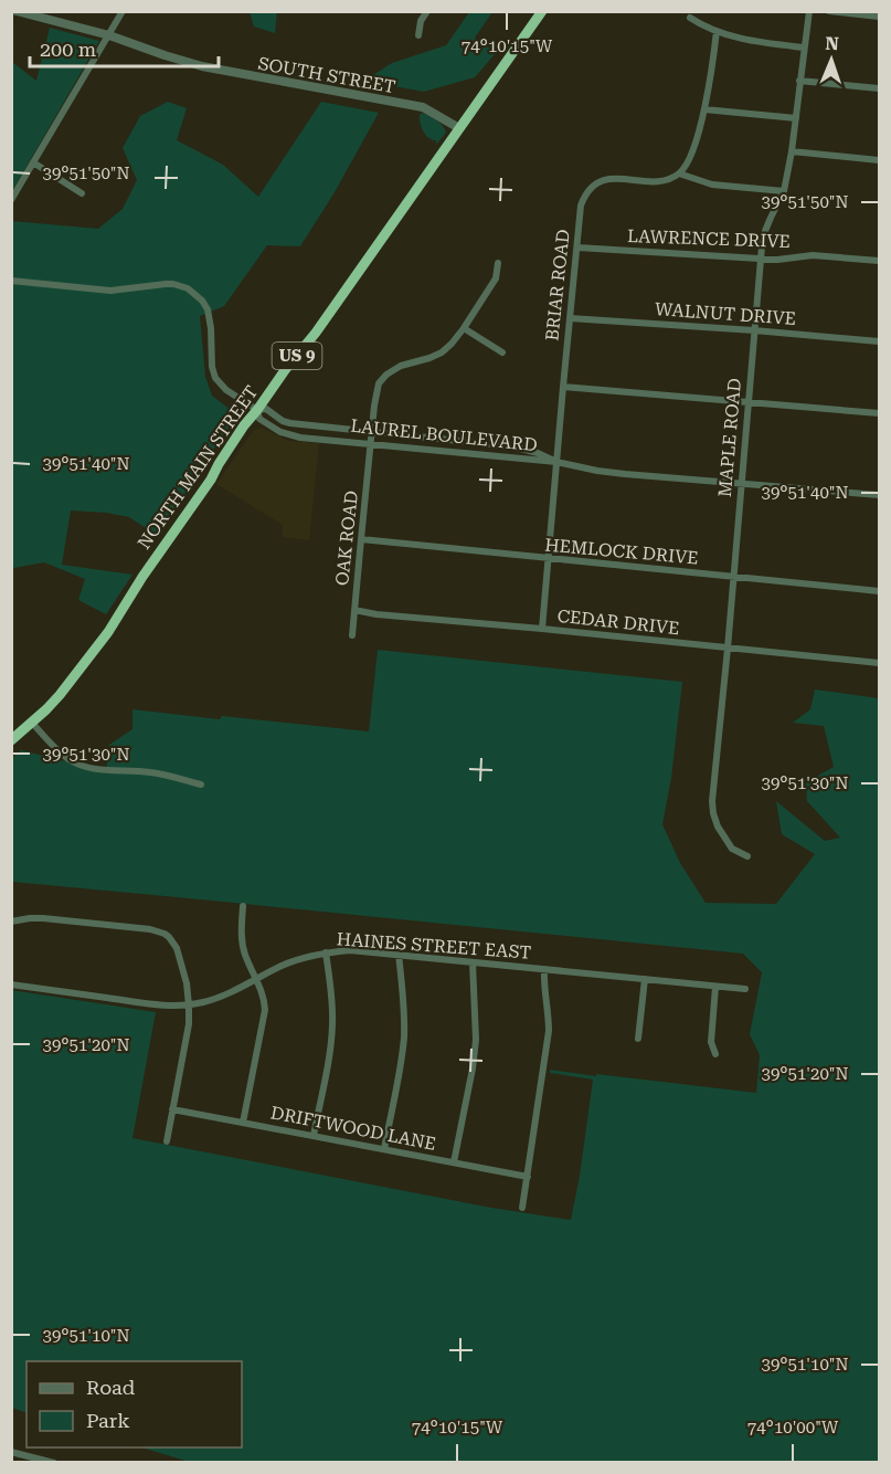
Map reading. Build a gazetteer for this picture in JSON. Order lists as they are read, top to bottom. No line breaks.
{"streets":{"highway":["US 9","NORTH MAIN STREET"],"street":["SOUTH STREET","LAWRENCE DRIVE","BRIAR ROAD","WALNUT DRIVE","LAUREL BOULEVARD","MAPLE ROAD","OAK ROAD","HEMLOCK DRIVE","CEDAR DRIVE","HAINES STREET EAST","DRIFTWOOD LANE"]},"crossings":[["SOUTH STREET","NORTH MAIN STREET"],["LAWRENCE DRIVE","BRIAR ROAD"],["LAWRENCE DRIVE","MAPLE ROAD"],["BRIAR ROAD","WALNUT DRIVE"],["BRIAR ROAD","LAUREL BOULEVARD"],["BRIAR ROAD","HEMLOCK DRIVE"],["BRIAR ROAD","CEDAR DRIVE"],["WALNUT DRIVE","MAPLE ROAD"],["LAUREL BOULEVARD","MAPLE ROAD"],["LAUREL BOULEVARD","NORTH MAIN STREET"],["LAUREL BOULEVARD","OAK ROAD"],["MAPLE ROAD","HEMLOCK DRIVE"],["MAPLE ROAD","CEDAR DRIVE"],["OAK ROAD","HEMLOCK DRIVE"],["OAK ROAD","CEDAR DRIVE"]],"legend":["Road","Park"],"scale_bar":"200 m","north":"top","coordinates":["74°10'15\"W","39°51'50\"N","39°51'40\"N","39°51'30\"N","39°51'20\"N","39°51'10\"N","74°10'00\"W"]}
